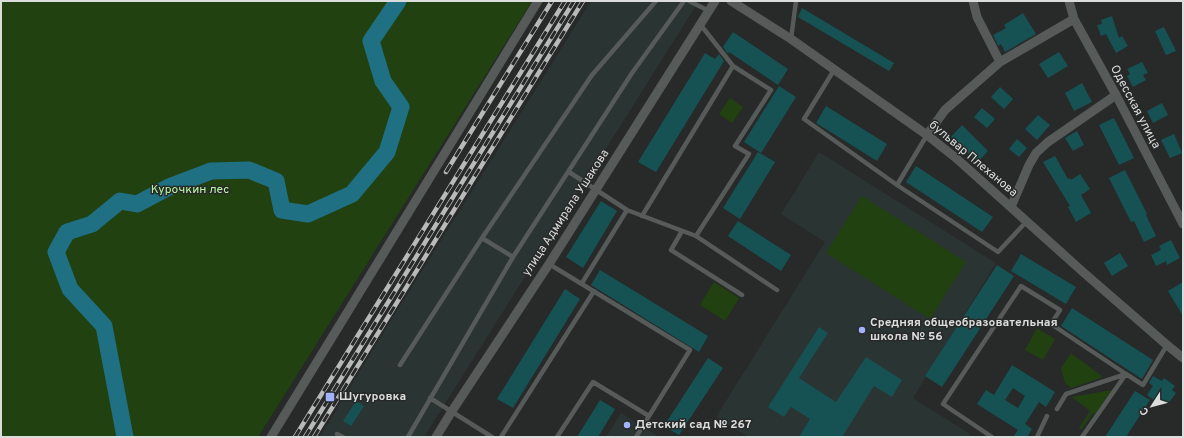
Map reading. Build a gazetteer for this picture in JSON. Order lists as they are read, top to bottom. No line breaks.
{"streets":{"street":["Одесская улица","бульвар Плеханова","улица Адмирала Ушакова"]},"parks":["Курочкин лес"],"places":{"other":["Средняя общеобразовательная школа № 56","Детский сад № 267"],"transit":["Шугуровка"]},"north":"bottom left"}
